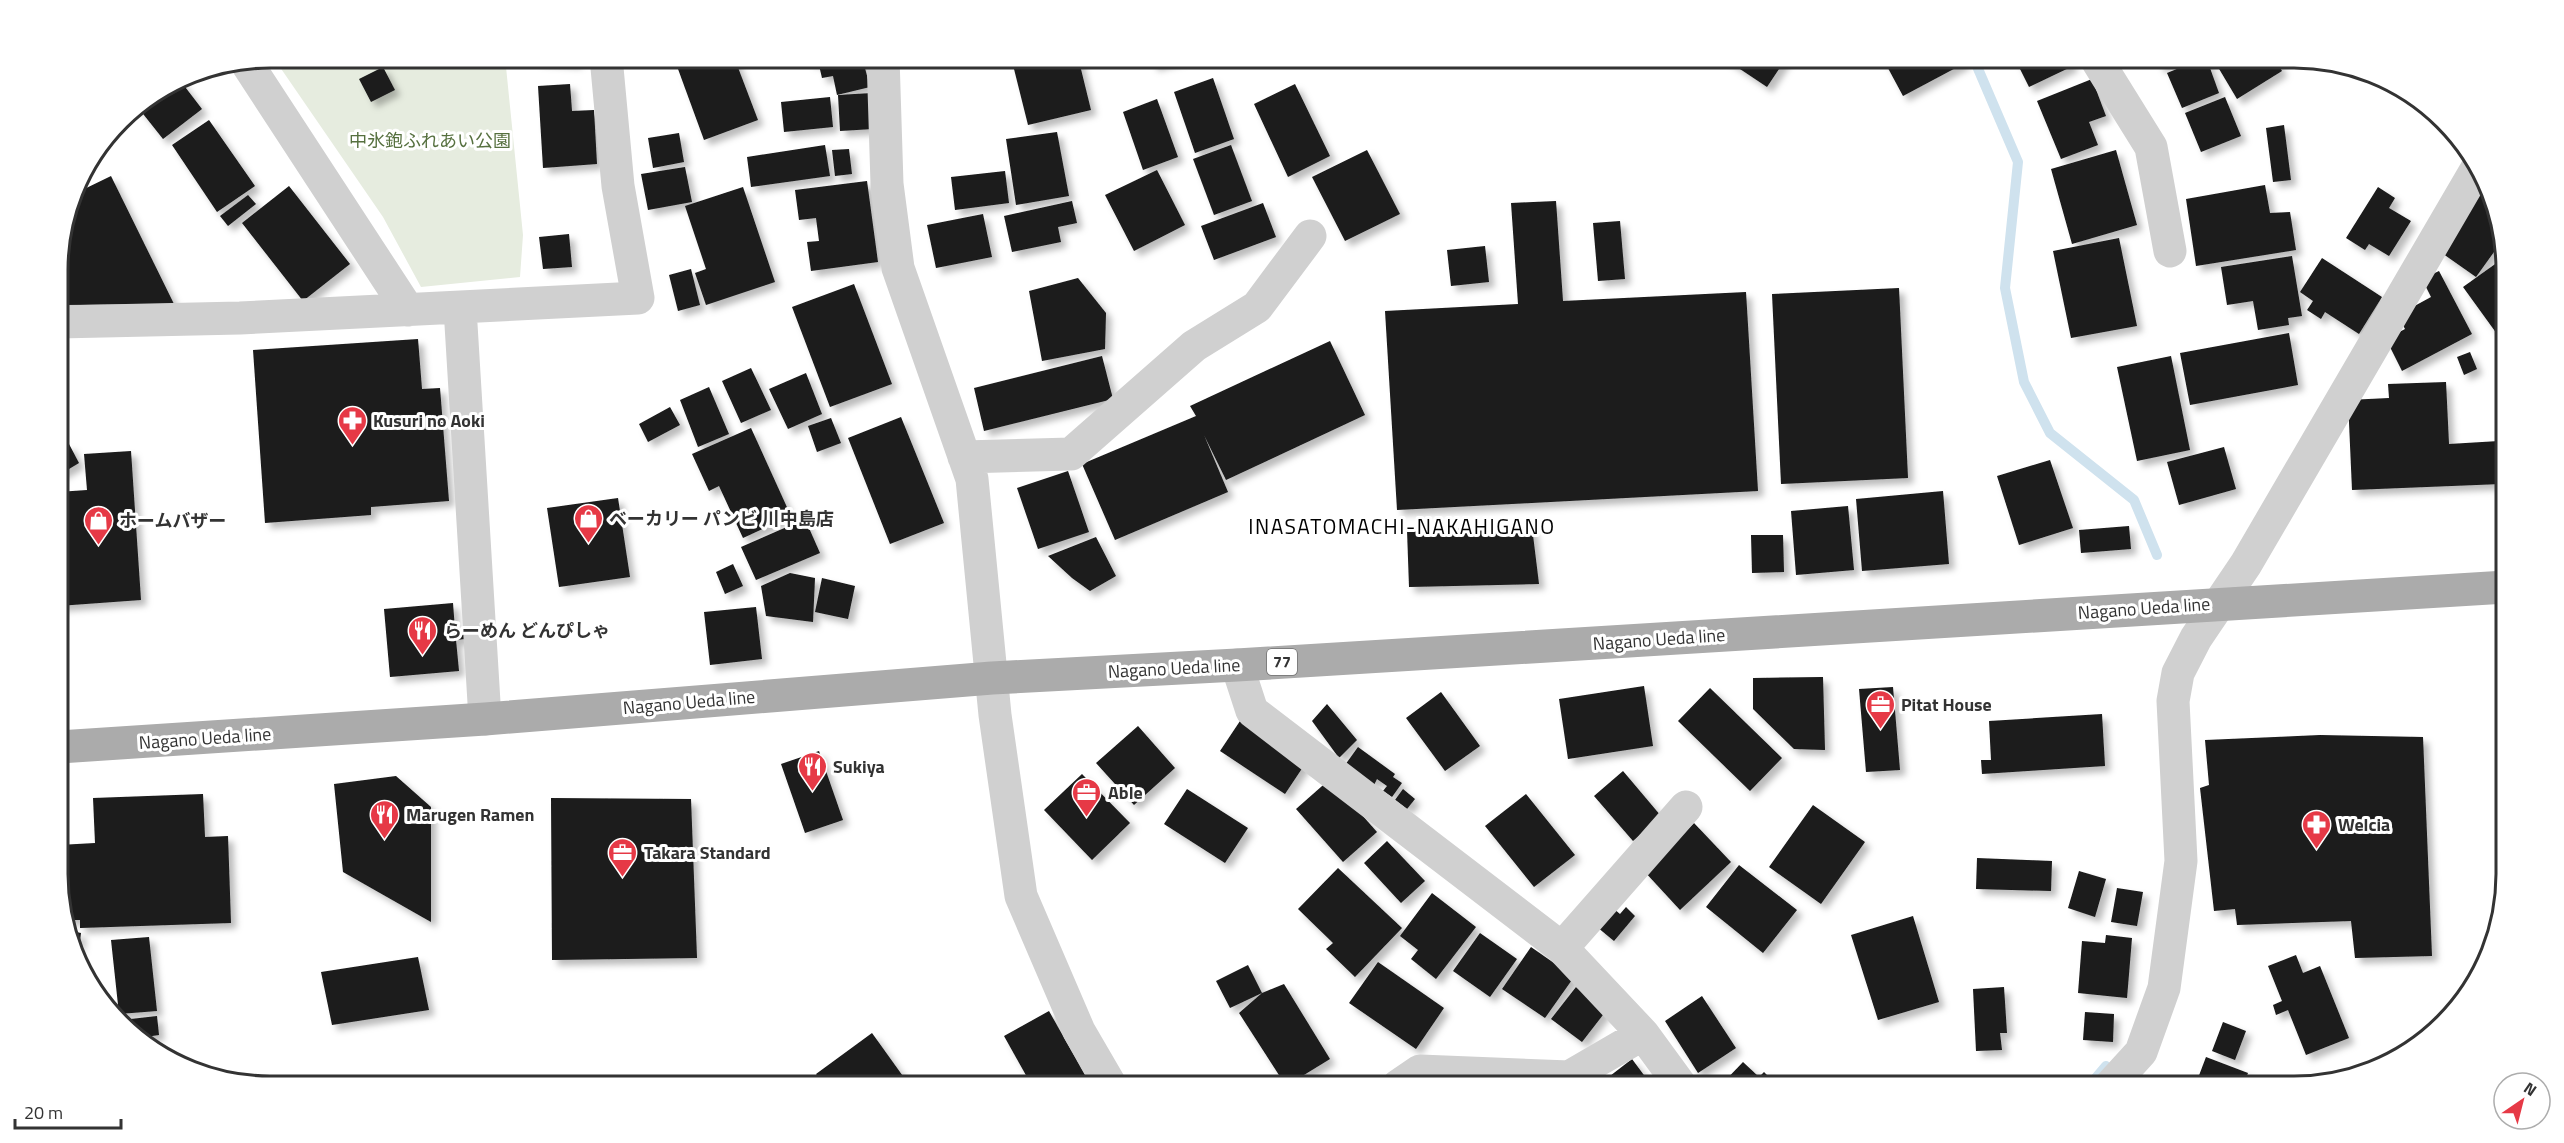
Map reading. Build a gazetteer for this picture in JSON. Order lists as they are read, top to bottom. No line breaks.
{"streets":{"main road":["Nagano Ueda line","77"]},"districts":["INASATOMACHI-NAKAHIGANO"],"parks":["中氷鉋ふれあい公園"],"places":{"pharmacy":["Kusuri no Aoki","Welcia"],"shop":["ベーカリー パンビ 川中島店","ホームバザー"],"restaurant":["らーめん どんぴしゃ","Sukiya","Marugen Ramen"],"office":["Pitat House","Able","Takara Standard"]},"scale_bar":"20 m","north":"top right"}
